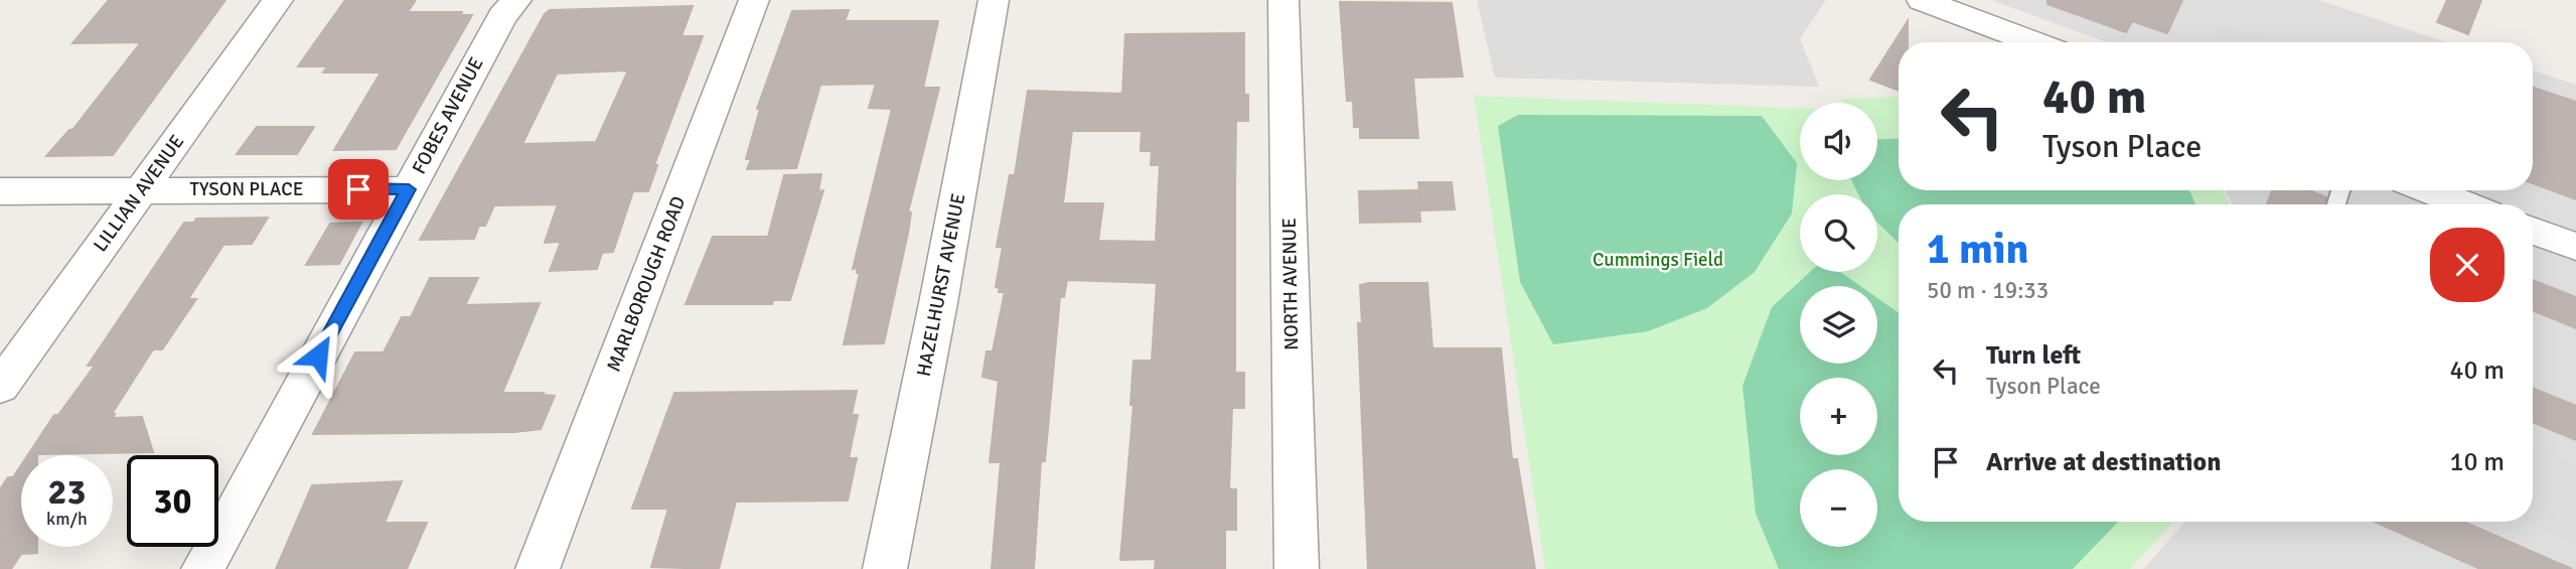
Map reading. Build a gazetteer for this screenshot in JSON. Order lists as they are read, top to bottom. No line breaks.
{"streets":{"street":["FOBES AVENUE","TYSON PLACE","LILLIAN AVENUE","MARLBOROUGH ROAD","NORTH AVENUE","HAZELHURST AVENUE"]},"crossings":[["FOBES AVENUE","TYSON PLACE"],["TYSON PLACE","LILLIAN AVENUE"]],"parks":["Cummings Field"],"page":{"turn":["40 m","Tyson Place"],"map_buttons":["+","−"],"heading":["1 min","50 m · 19:33"],"list":[{"name":"Turn left","note":"Tyson Place","value":"40 m"},{"name":"Arrive at destination","value":"10 m"}],"speed":"23 km/h","limit":"30"}}
